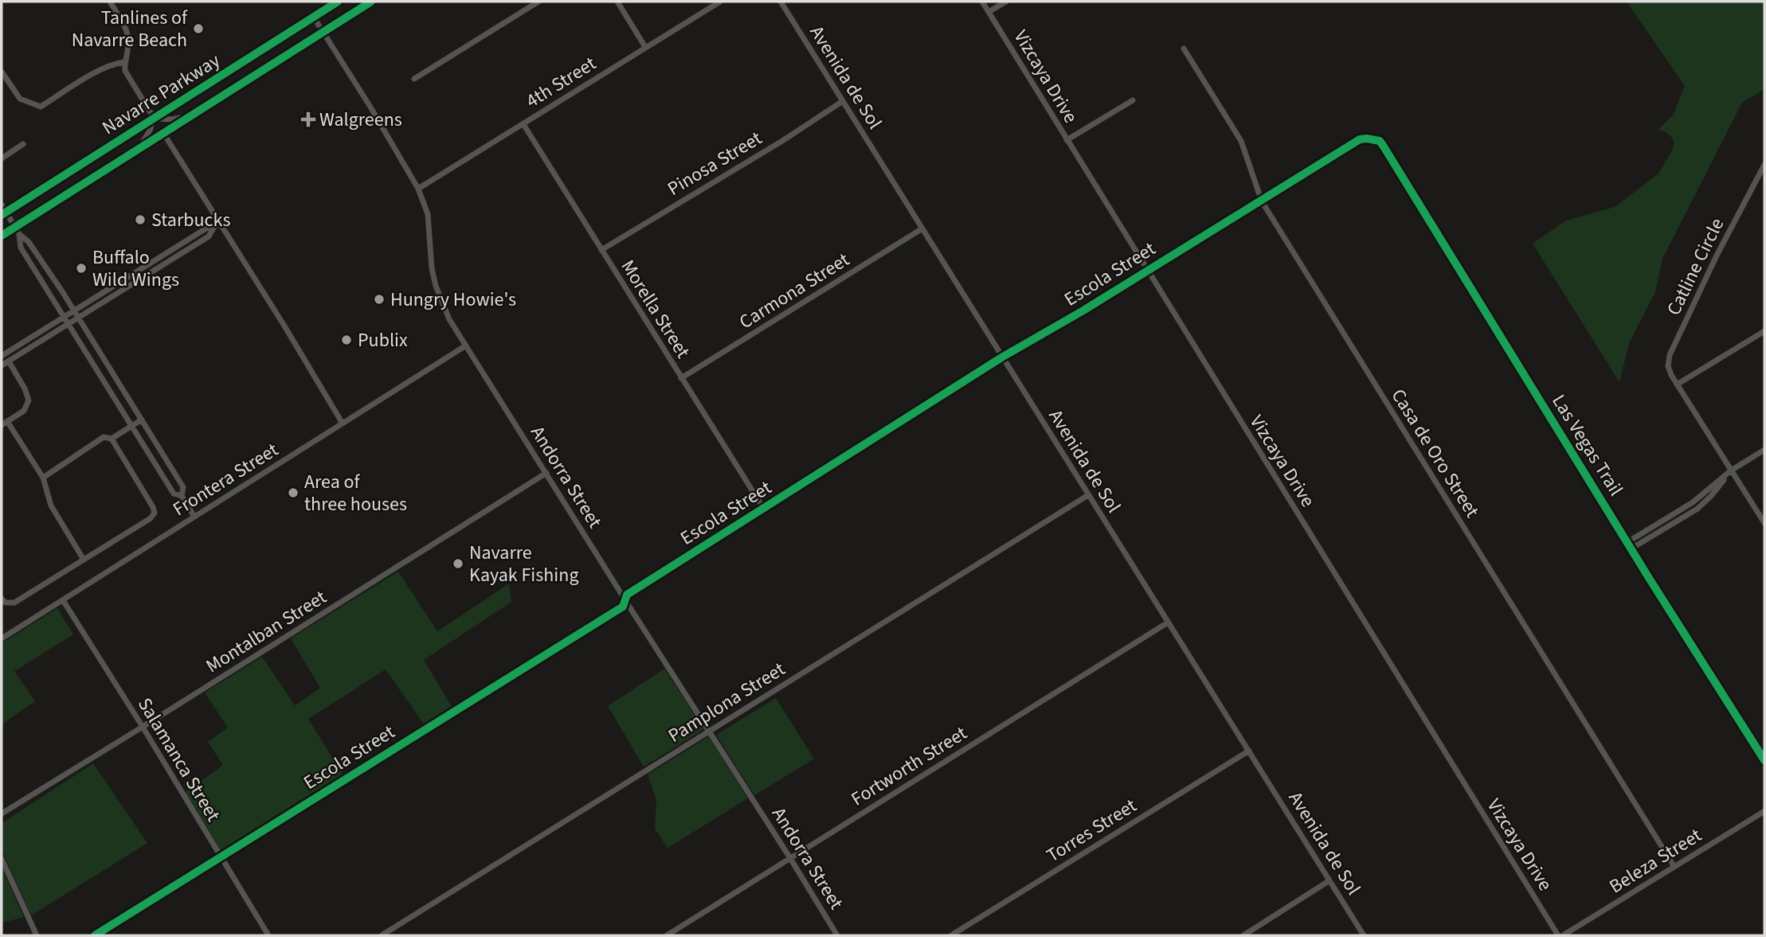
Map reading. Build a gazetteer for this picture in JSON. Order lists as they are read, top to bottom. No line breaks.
{"streets":{"highway":["Navarre Parkway"],"street":["Vizcaya Drive","Avenida de Sol","4th Street","Pinosa Street","Catline Circle","Escola Street","Carmona Street","Morella Street","Las Vegas Trail","Casa de Oro Street","Andorra Street","Frontera Street","Montalban Street","Pamplona Street","Salamanca Street","Fortworth Street","Torres Street","Beleza Street"]},"crossings":[["Vizcaya Drive","Escola Street"],["Avenida de Sol","Pinosa Street"],["Avenida de Sol","Escola Street"],["Avenida de Sol","Carmona Street"],["Avenida de Sol","Pamplona Street"],["Avenida de Sol","Fortworth Street"],["Avenida de Sol","Torres Street"],["4th Street","Morella Street"],["4th Street","Andorra Street"],["Navarre Parkway","Andorra Street"],["Pinosa Street","Morella Street"],["Escola Street","Morella Street"],["Escola Street","Las Vegas Trail"],["Escola Street","Casa de Oro Street"],["Escola Street","Andorra Street"],["Escola Street","Salamanca Street"],["Carmona Street","Morella Street"],["Casa de Oro Street","Beleza Street"],["Andorra Street","Frontera Street"],["Andorra Street","Montalban Street"],["Andorra Street","Pamplona Street"],["Andorra Street","Fortworth Street"],["Frontera Street","Salamanca Street"],["Montalban Street","Salamanca Street"]],"places":{"other":["Tanlines of Navarre Beach","Starbucks","Buffalo Wild Wings","Hungry Howie's","Publix","Area of three houses","Navarre Kayak Fishing"],"health":["Walgreens"]}}
